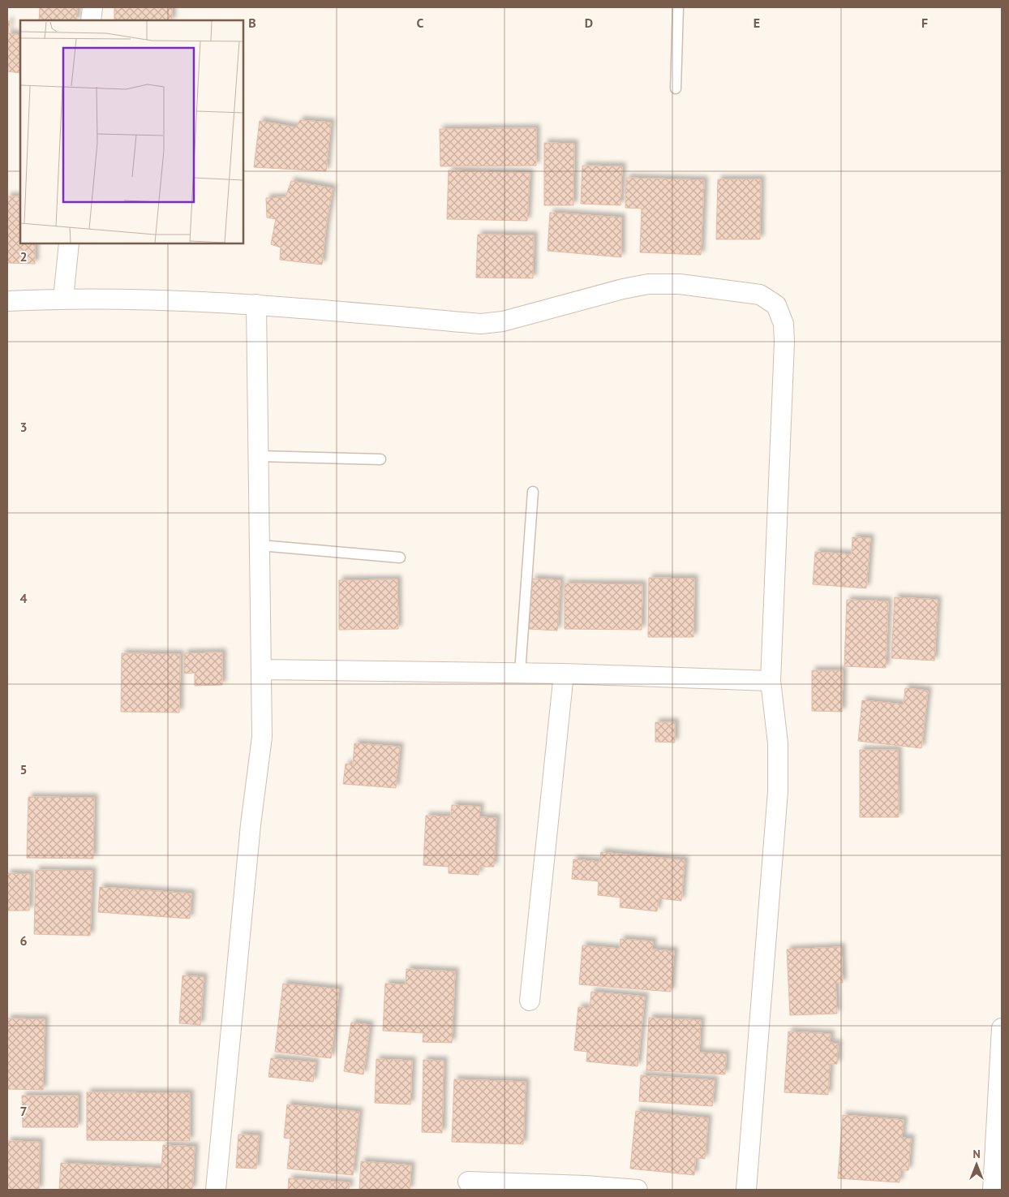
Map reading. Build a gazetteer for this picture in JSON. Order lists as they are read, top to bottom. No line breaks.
{"north":"top","grid":{"columns":["B","C","D","E","F"],"rows":["2","3","4","5","6","7"]}}
